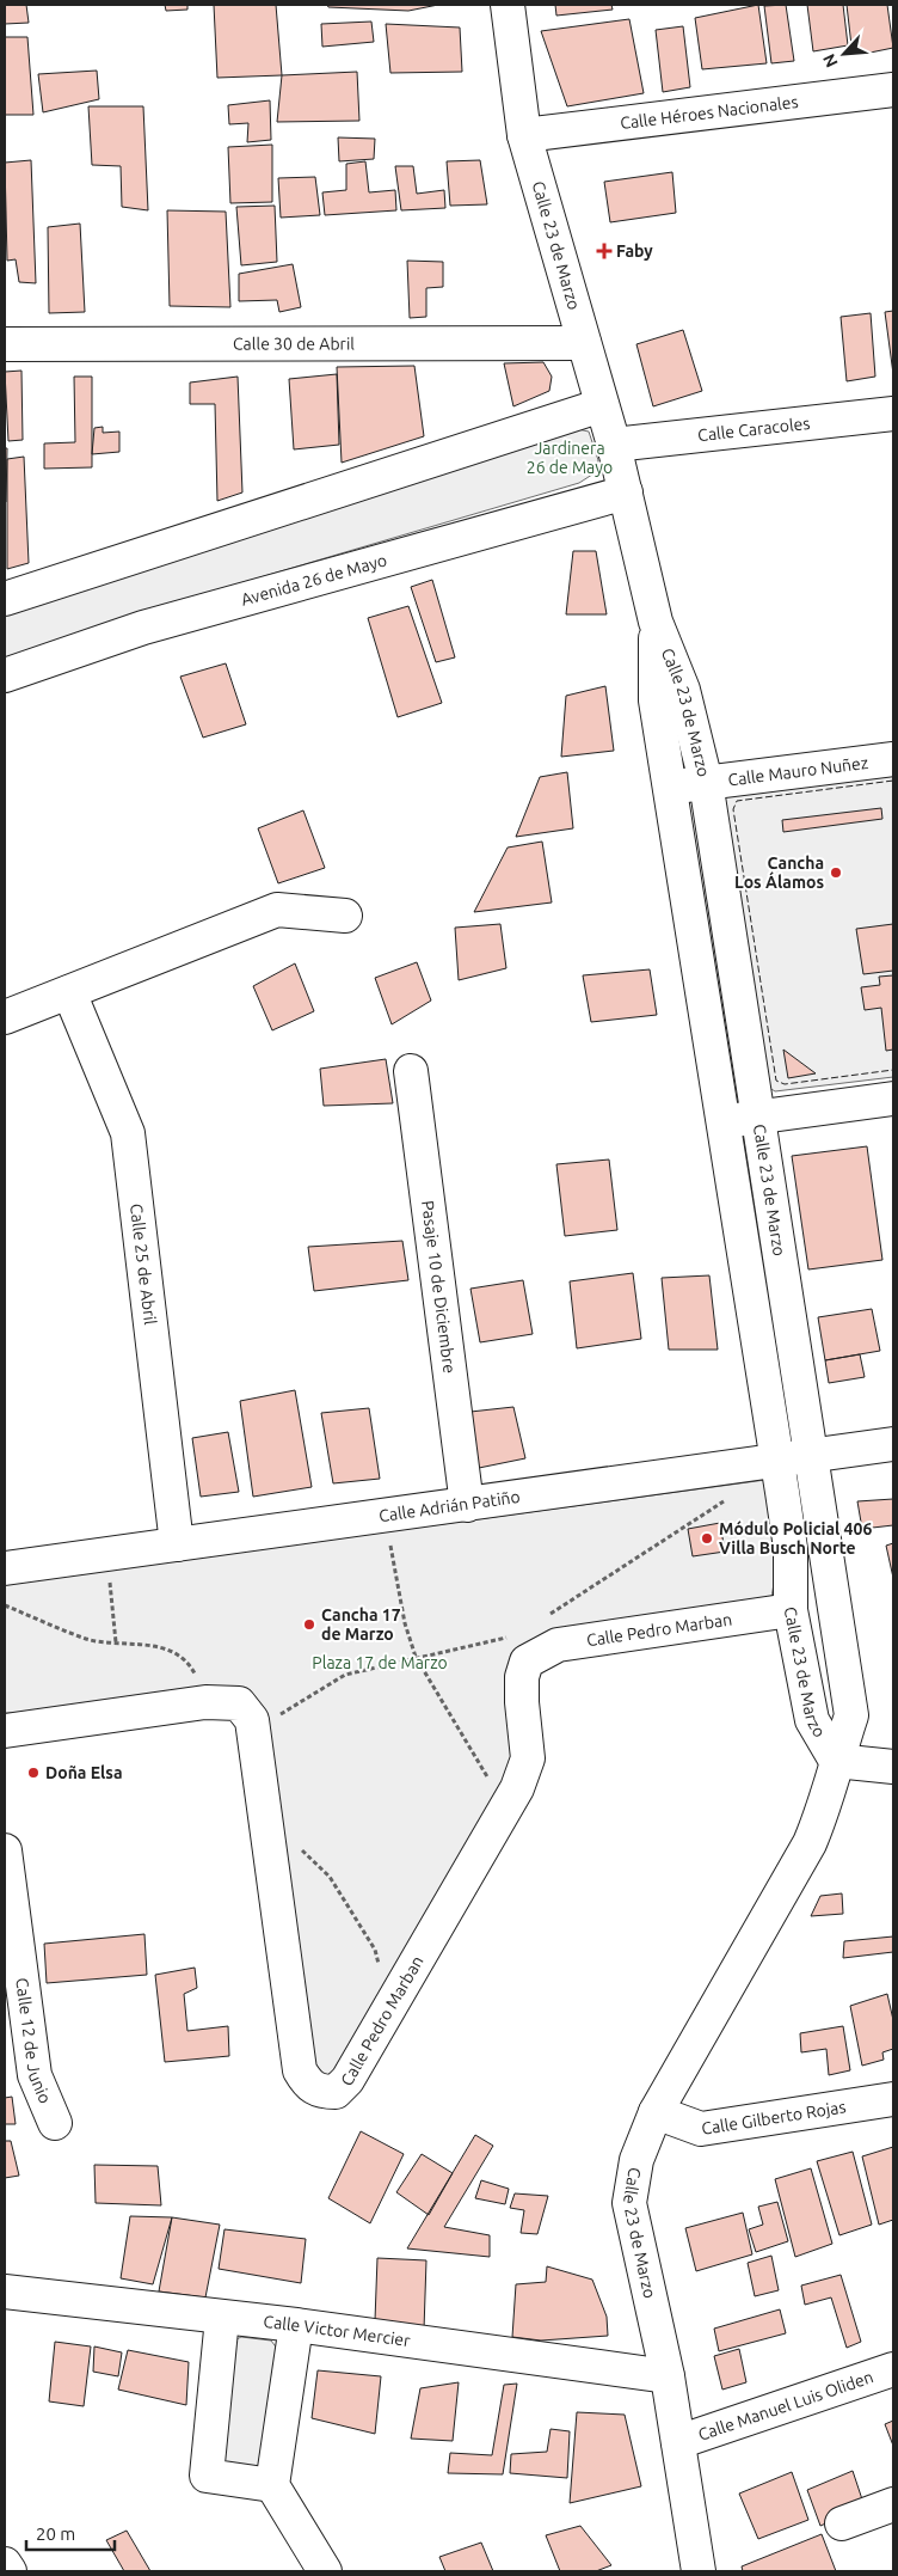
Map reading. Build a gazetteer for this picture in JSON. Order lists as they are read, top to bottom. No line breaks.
{"streets":{"street":["Calle Héroes Nacionales","Calle 23 de Marzo","Calle 30 de Abril","Calle Caracoles","Avenida 26 de Mayo","Calle Mauro Nuñez","Calle 25 de Abril","Pasaje 10 de Diciembre","Calle Adrián Patiño","Calle Pedro Marban","Calle 12 de Junio","Calle Gilberto Rojas","Calle Victor Mercier","Calle Manuel Luis Oliden"]},"crossings":[["Calle Héroes Nacionales","Calle 23 de Marzo"],["Calle 23 de Marzo","Calle 30 de Abril"],["Calle 23 de Marzo","Calle Caracoles"],["Calle 23 de Marzo","Avenida 26 de Mayo"],["Calle 23 de Marzo","Calle Mauro Nuñez"],["Calle 23 de Marzo","Calle Adrián Patiño"],["Calle 23 de Marzo","Calle Pedro Marban"],["Calle 23 de Marzo","Calle Gilberto Rojas"],["Calle 23 de Marzo","Calle Victor Mercier"],["Calle 23 de Marzo","Calle Manuel Luis Oliden"],["Calle 25 de Abril","Calle Adrián Patiño"],["Pasaje 10 de Diciembre","Calle Adrián Patiño"]],"parks":["Jardinera 26 de Mayo","Plaza 17 de Marzo"],"places":{"health":["Faby"],"other":["Cancha Los Álamos","Módulo Policial 406 Villa Busch Norte","Cancha 17 de Marzo","Doña Elsa"]},"scale_bar":"20 m","north":"bottom left"}
